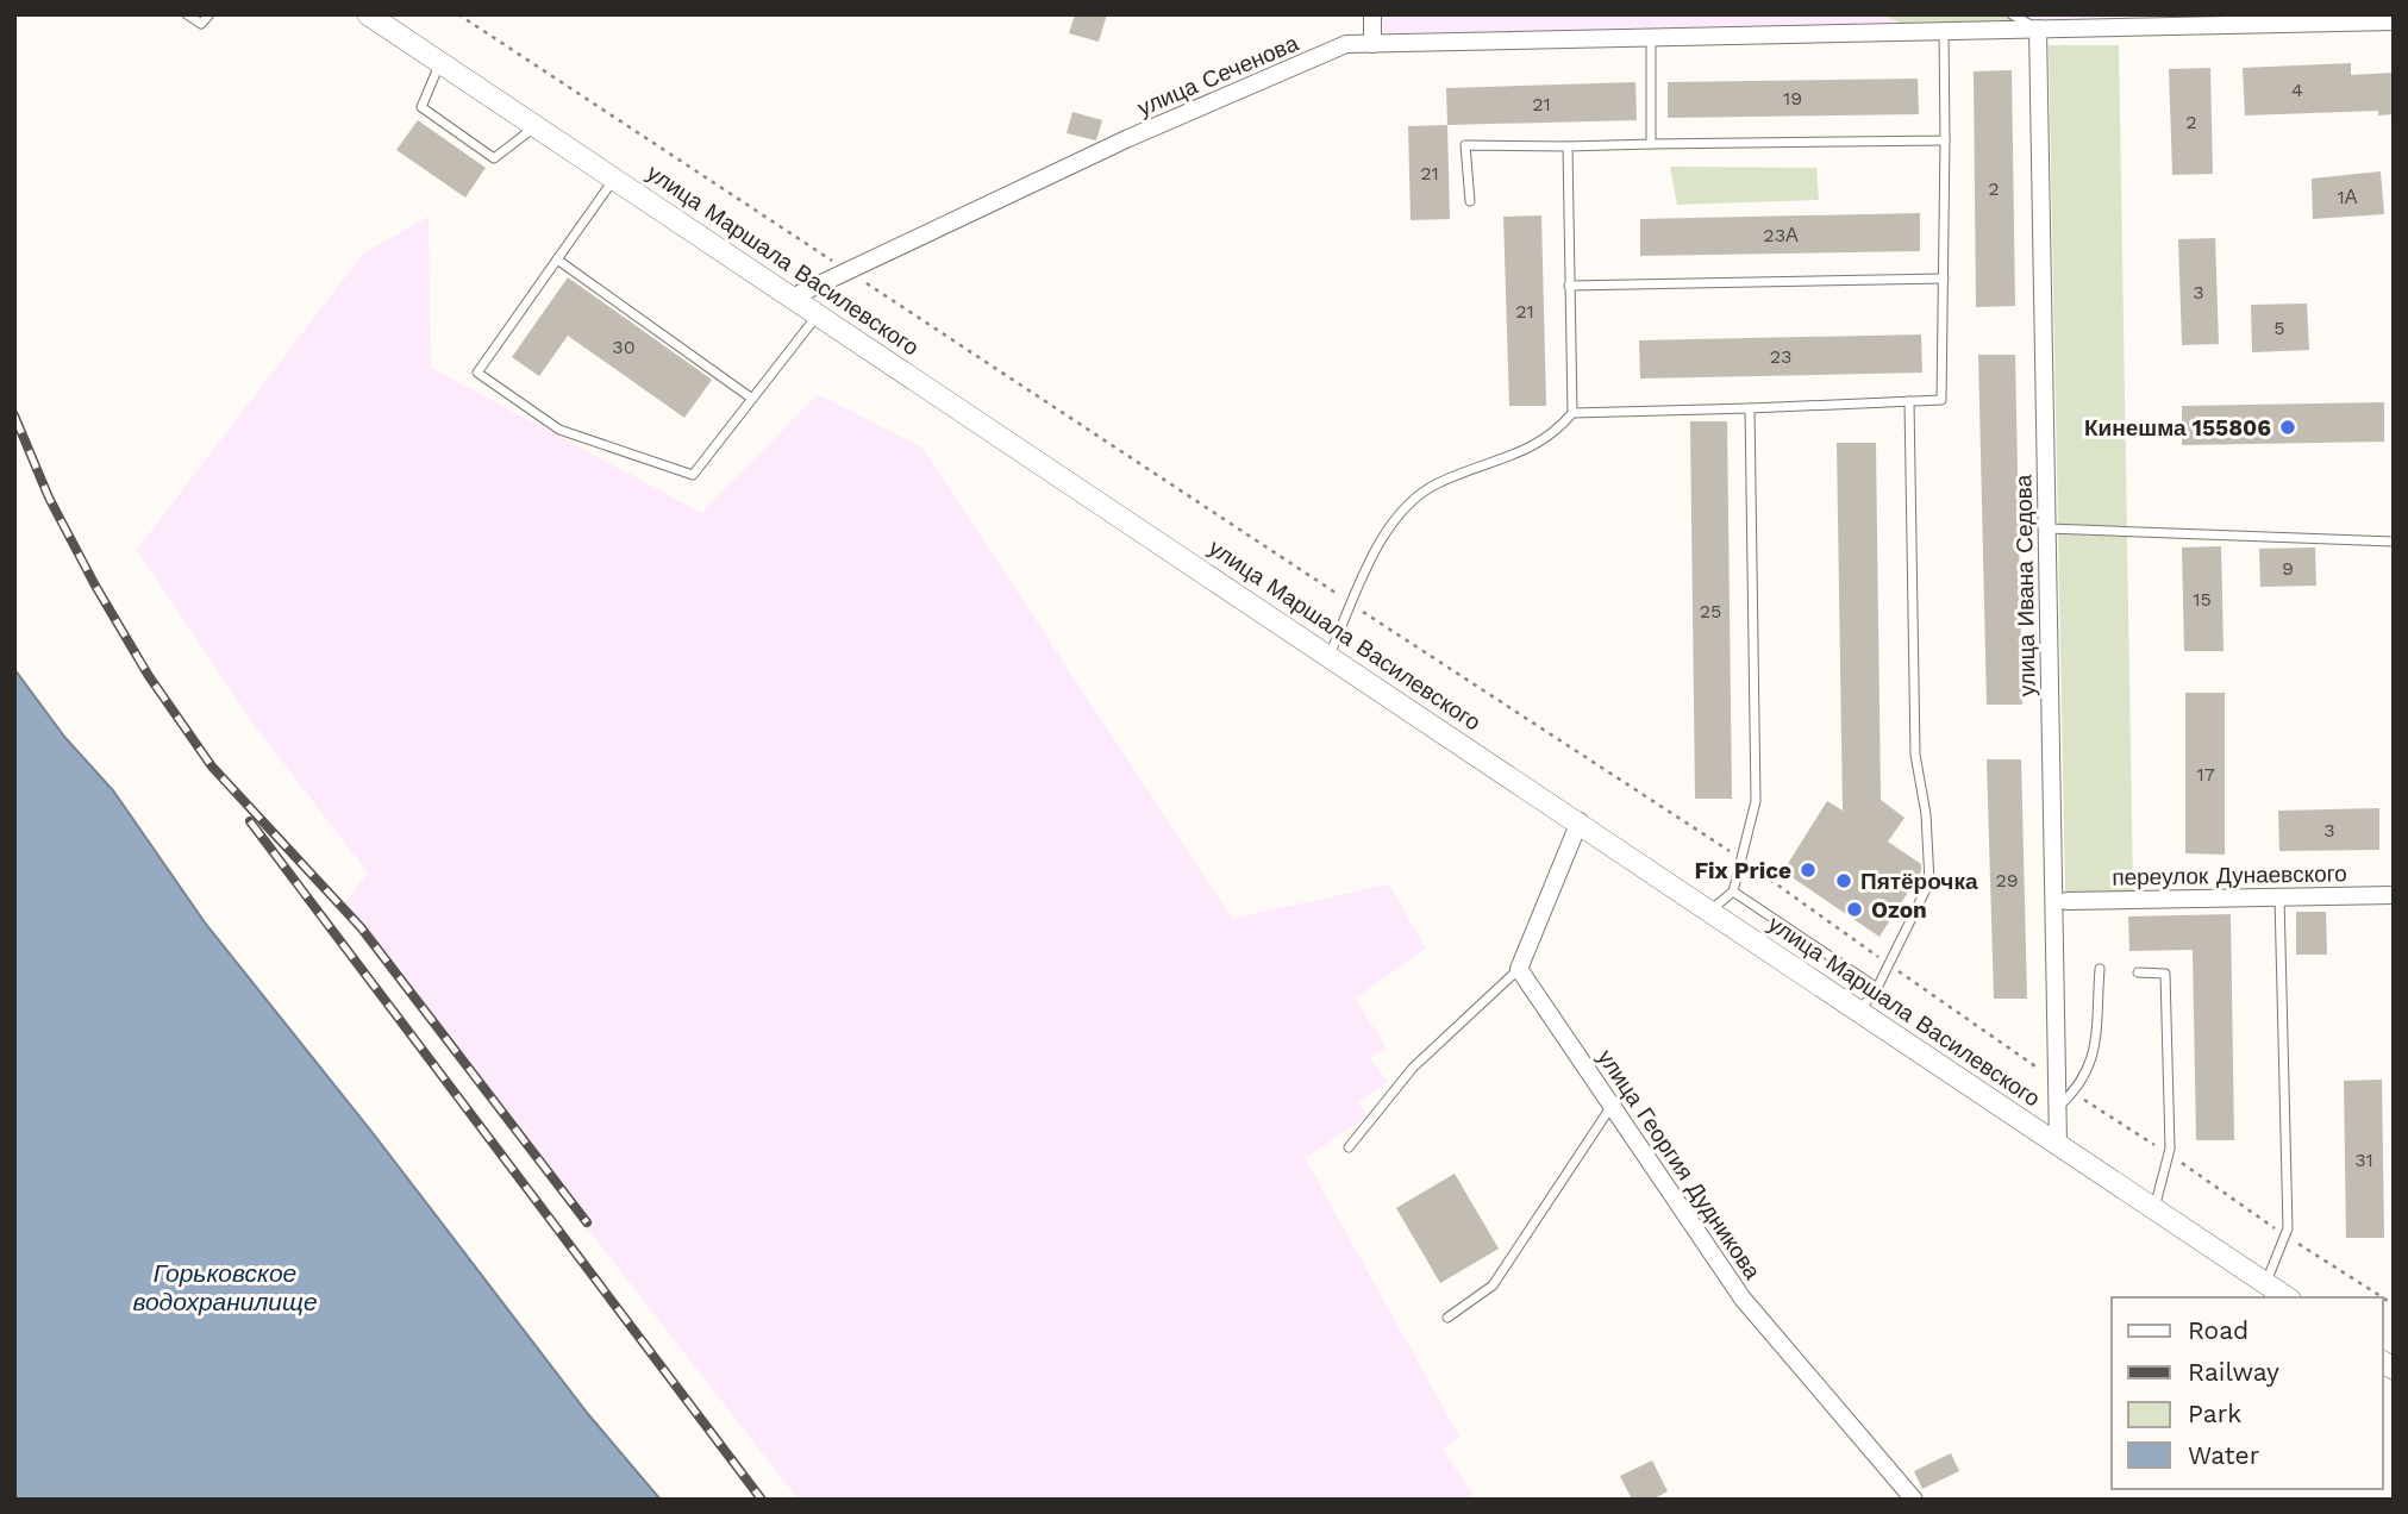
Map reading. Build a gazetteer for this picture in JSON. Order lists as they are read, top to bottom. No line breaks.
{"streets":{"street":["улица Сеченова","улица Маршала Василевского","улица Ивана Седова","переулок Дунаевского","улица Георгия Дудникова"]},"crossings":[["улица Сеченова","улица Маршала Василевского"],["улица Сеченова","улица Ивана Седова"],["улица Маршала Василевского","улица Ивана Седова"]],"water":["Горьковское водохранилище"],"places":["Кинешма 155806","Fix Price","Пятёрочка","Ozon"],"house_numbers":["4","19","21","2","21","2","1А","23А","3","21","5","30","23","9","15","25","17","3","29","31"],"legend":["Road","Railway","Park","Water"]}
